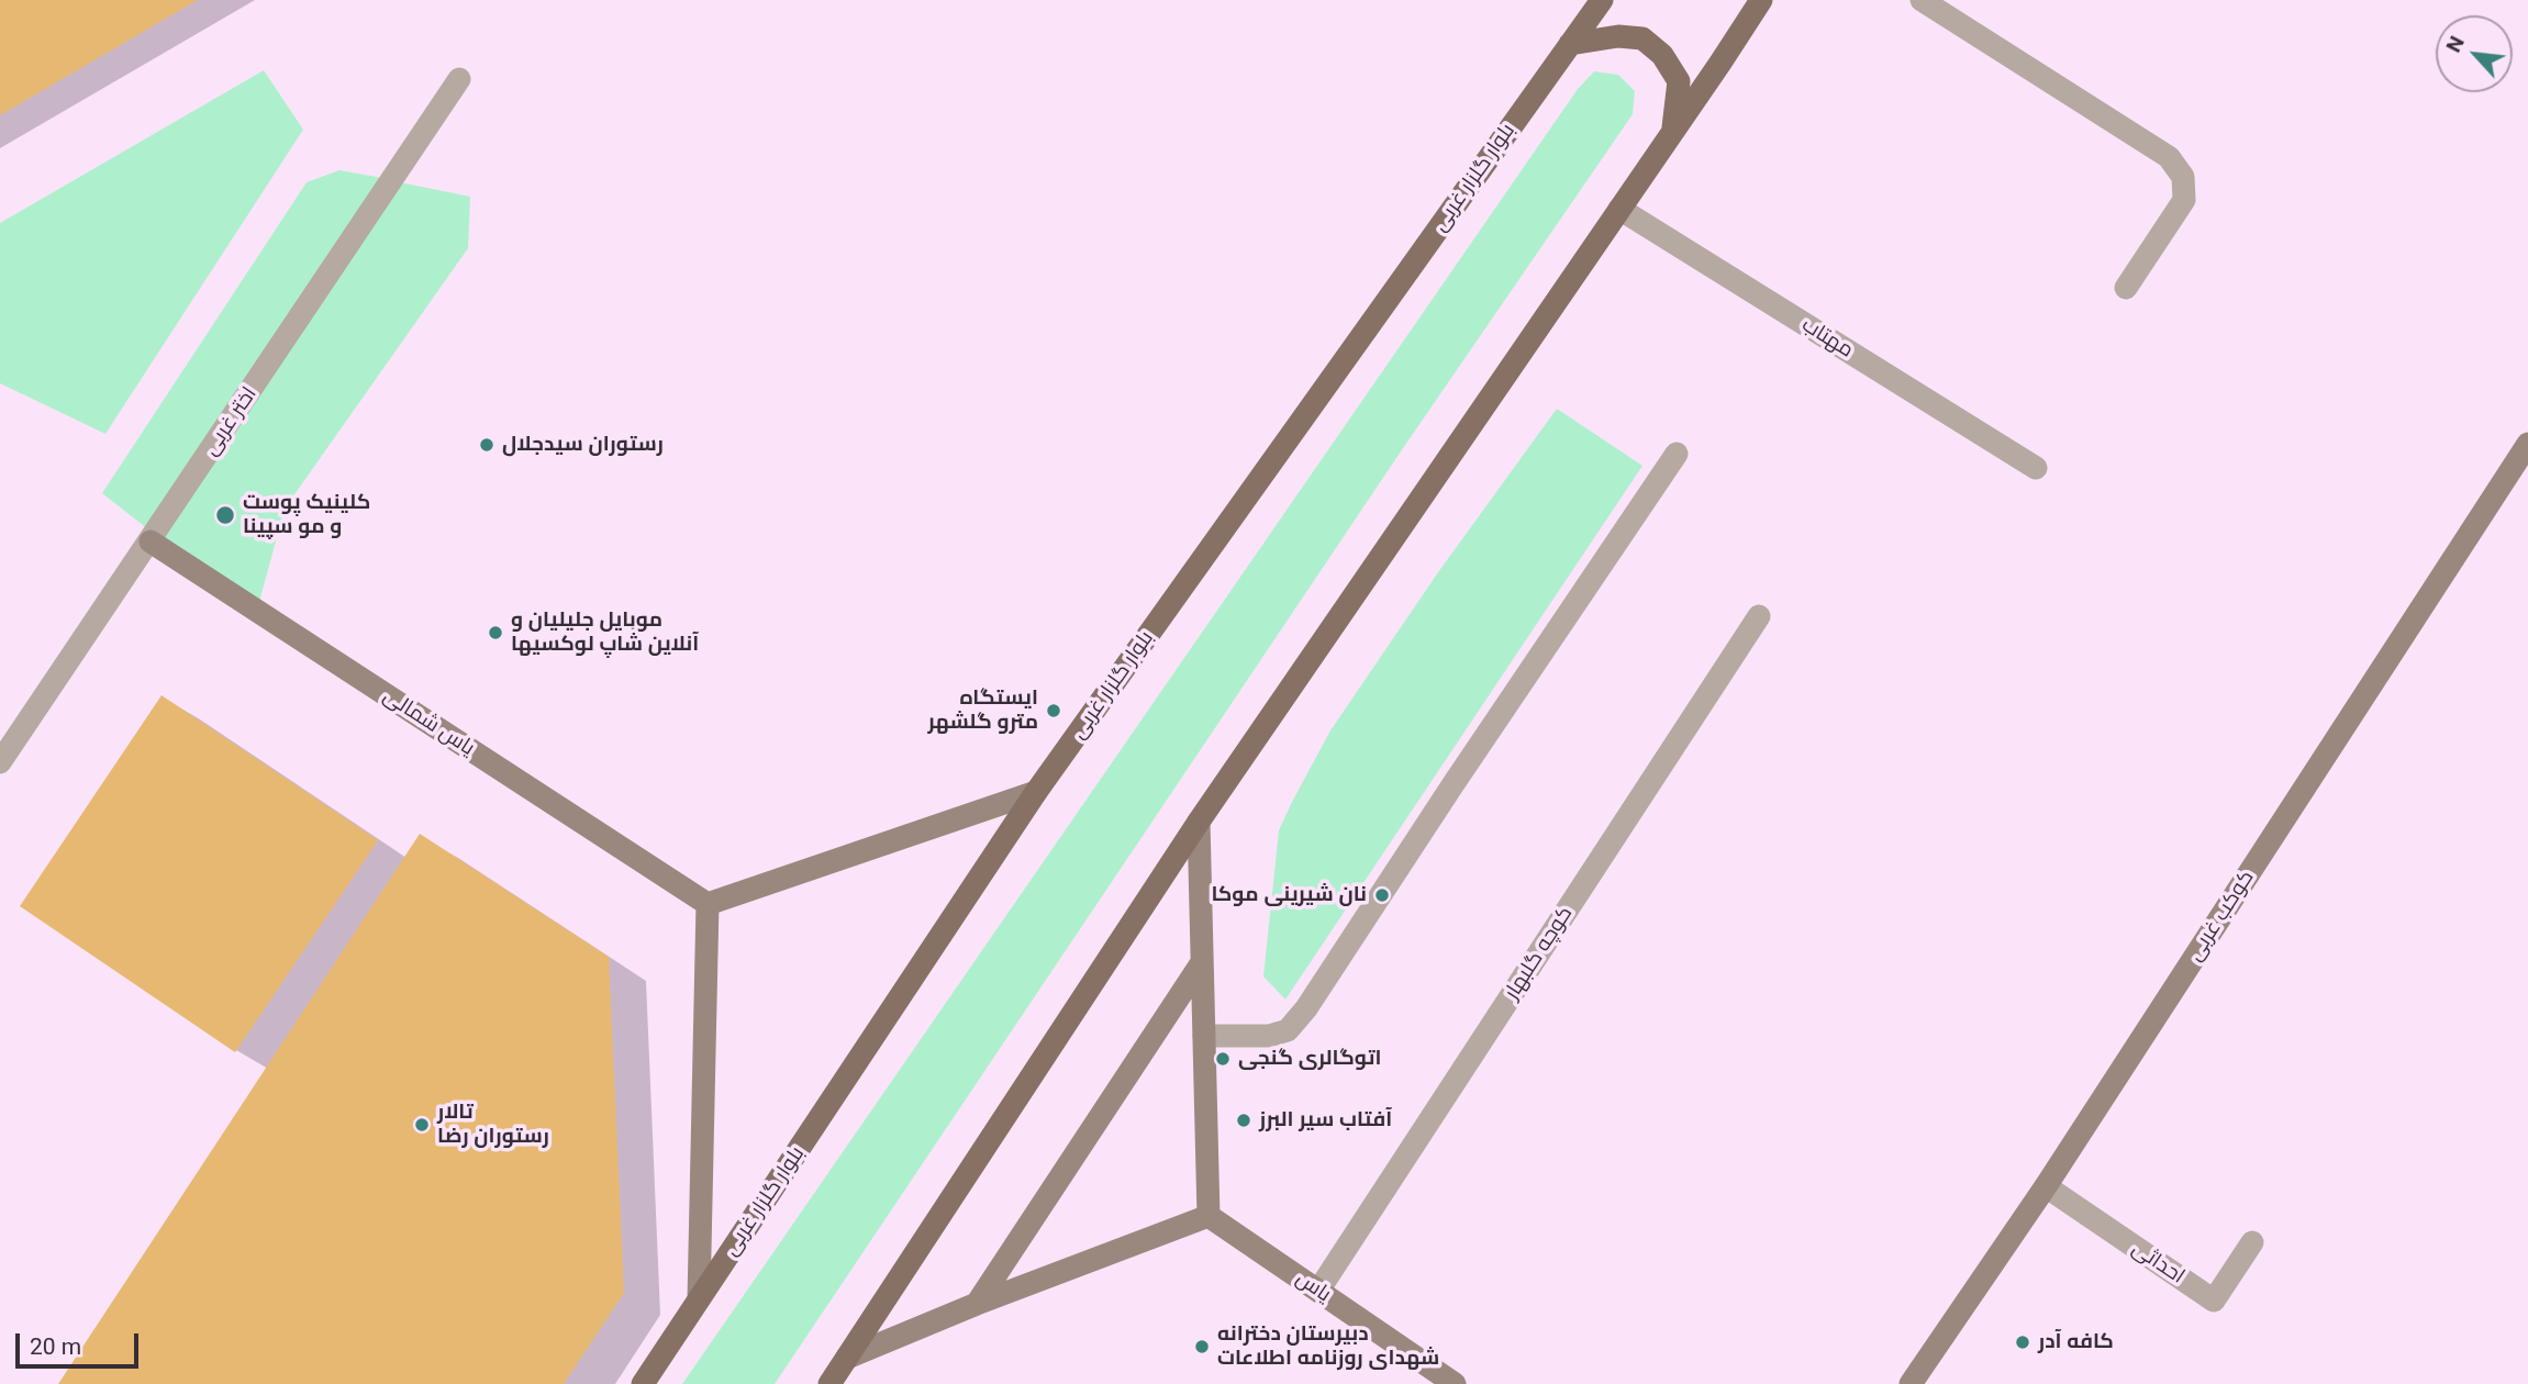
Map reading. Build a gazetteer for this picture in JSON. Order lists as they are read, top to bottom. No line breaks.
{"streets":{"main road":["بلوار گلزار غربی"],"street":["مهتاب","اختر غربی","یاس شمالی","کوکب غربی","کوچه گلبهار","احداثی","یاس"]},"crossings":[["اختر غربی","یاس شمالی"],["کوکب غربی","احداثی"],["کوچه گلبهار","یاس"]],"places":["رستوران سیدجلال","کلینیک پوست و مو سپینا","موبایل جلیلیان و آنلاین شاپ لوکسیها","ایستگاه مترو گلشهر","نان شیرینی موکا","اتوگالری گنجی","آفتاب سیر البرز","تالار رستوران رضا","کافه آدر","دبیرستان دخترانه شهدای روزنامه اطلاعات"],"scale_bar":"20 m","north":"top left"}
